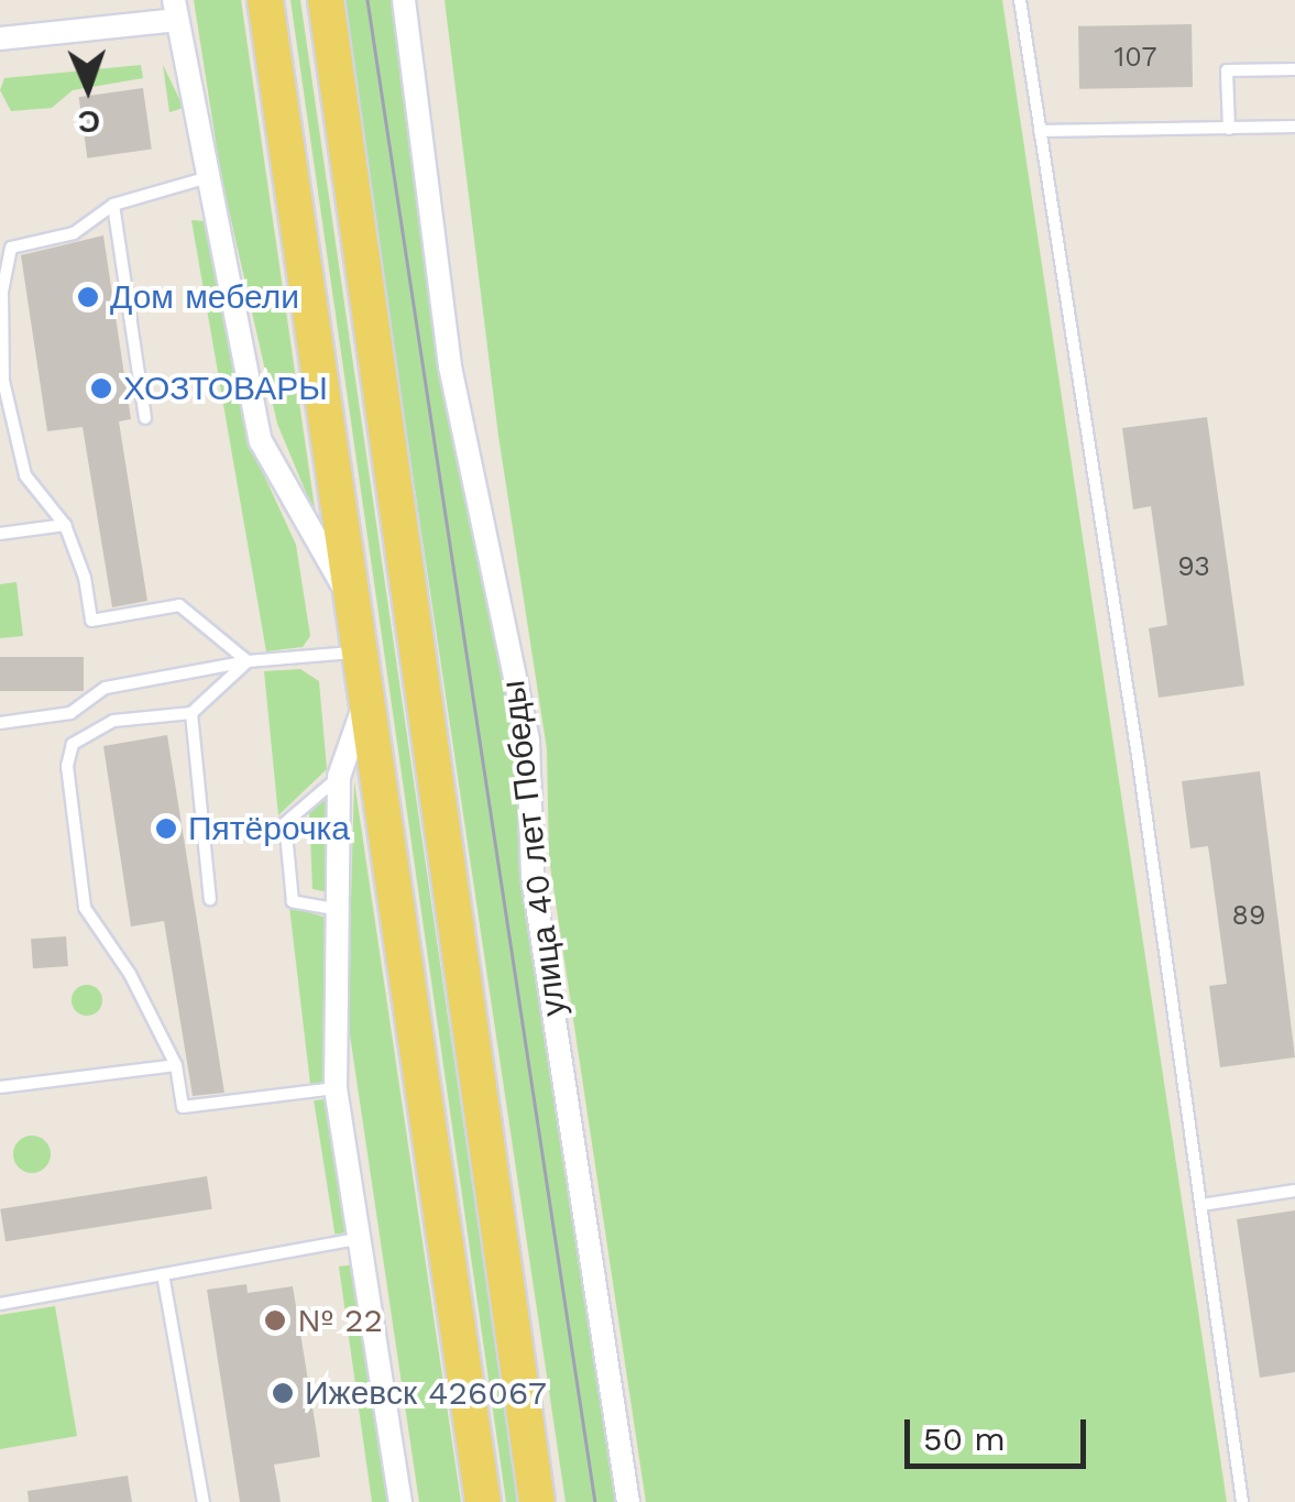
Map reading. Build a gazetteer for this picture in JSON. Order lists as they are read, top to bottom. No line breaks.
{"streets":{"street":["улица 40 лет Победы"]},"places":["Дом мебели","ХОЗТОВАРЫ","Пятёрочка","№ 22","Ижевск 426067"],"house_numbers":["107","93","89"],"scale_bar":"50 m","north":"bottom"}
